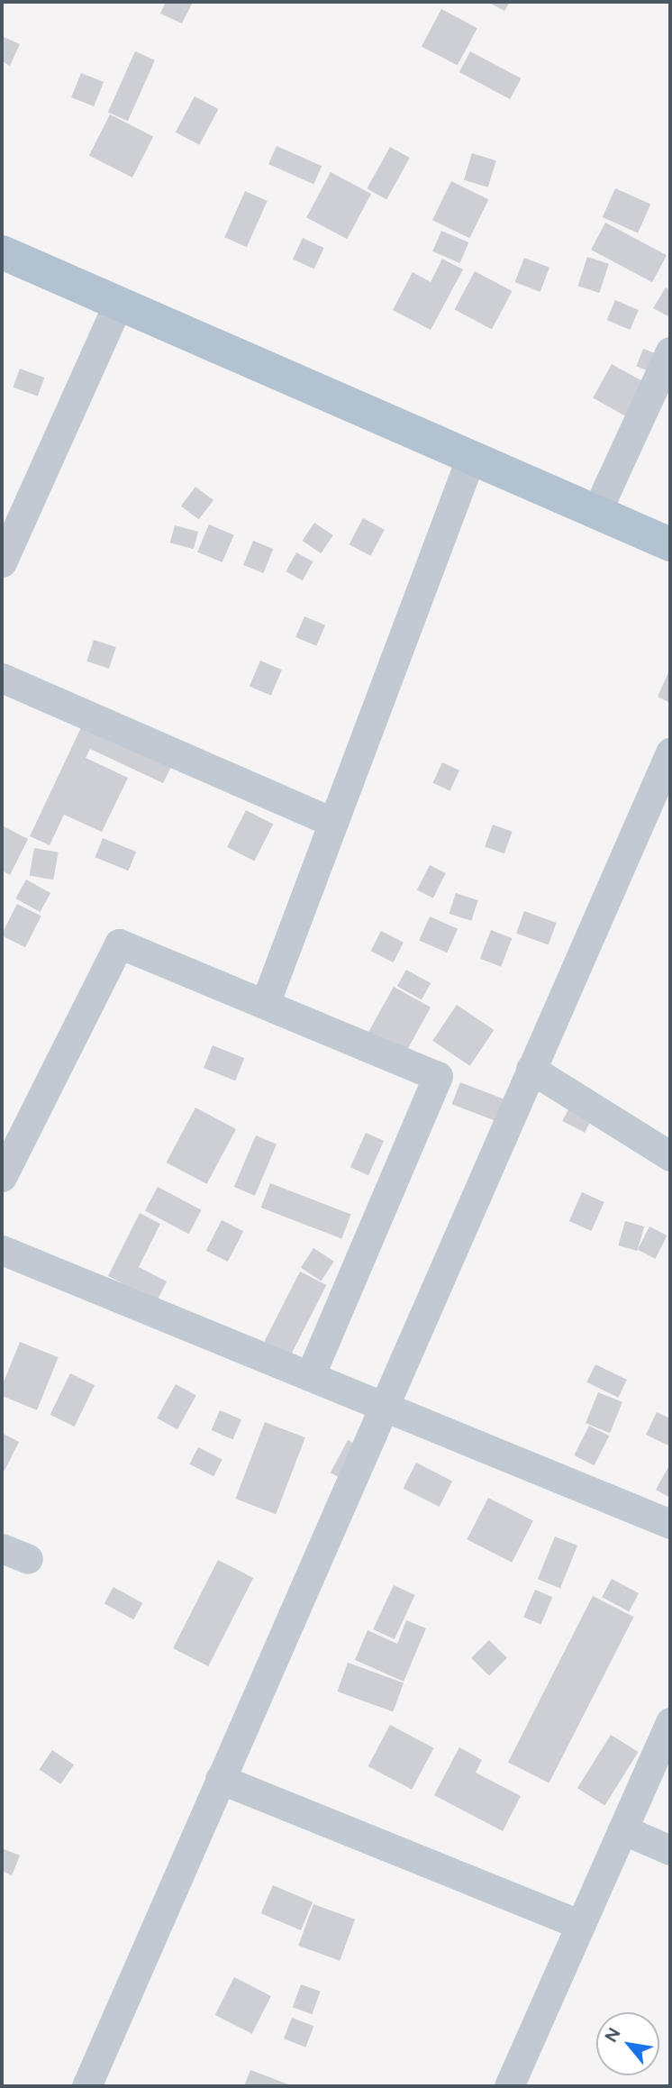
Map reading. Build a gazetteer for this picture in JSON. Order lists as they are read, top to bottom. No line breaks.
{"north":"top left"}
